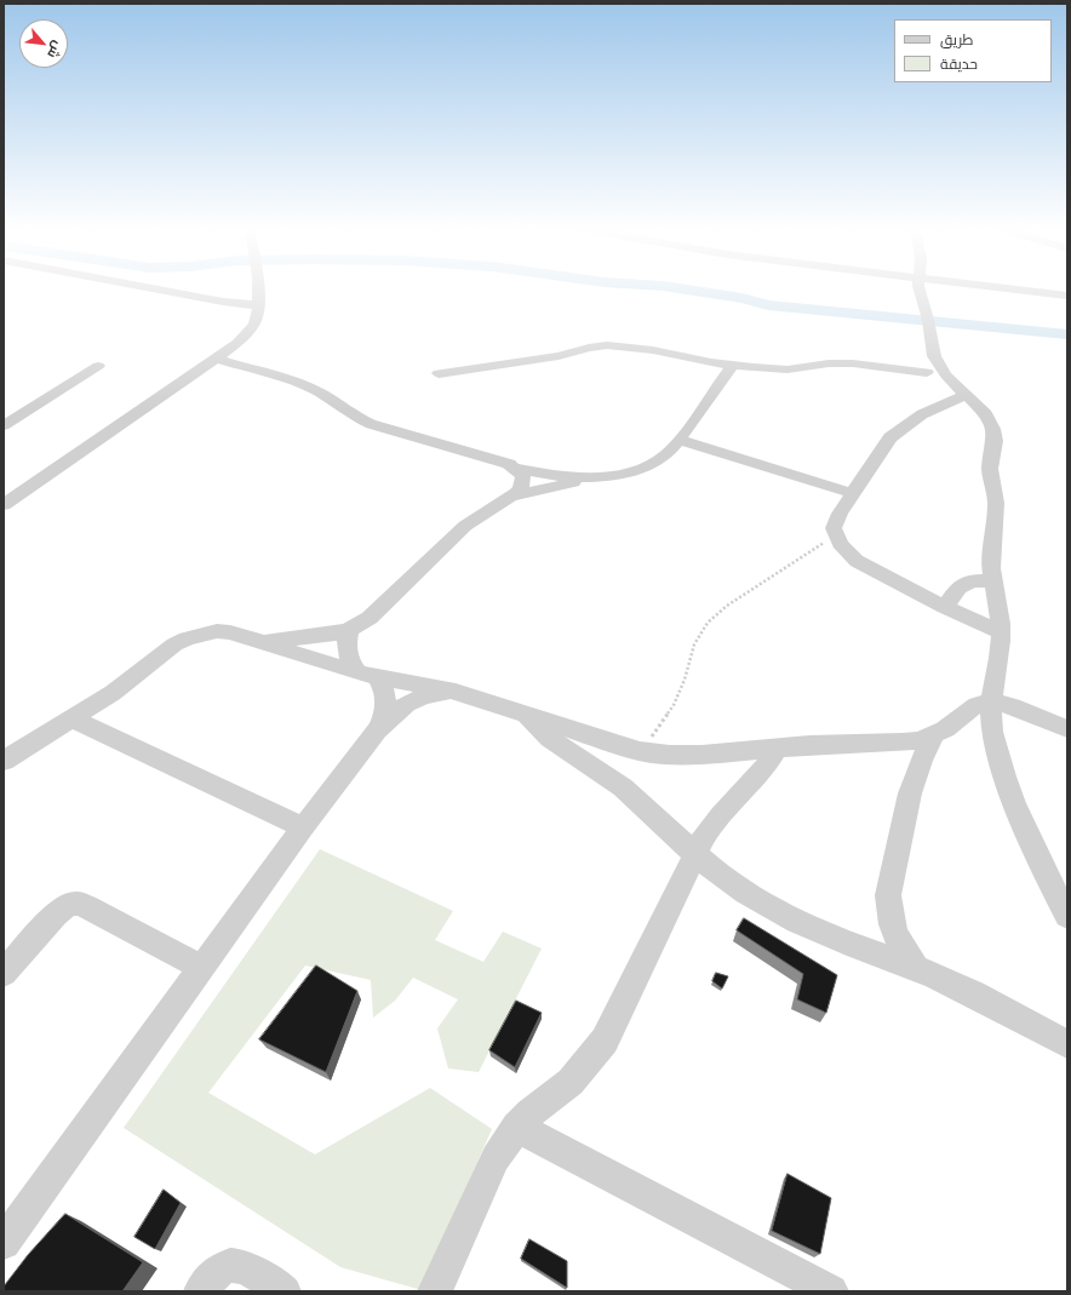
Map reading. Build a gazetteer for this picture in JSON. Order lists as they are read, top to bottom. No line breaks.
{"legend":["طريق","حديقة"],"north":"bottom right"}
